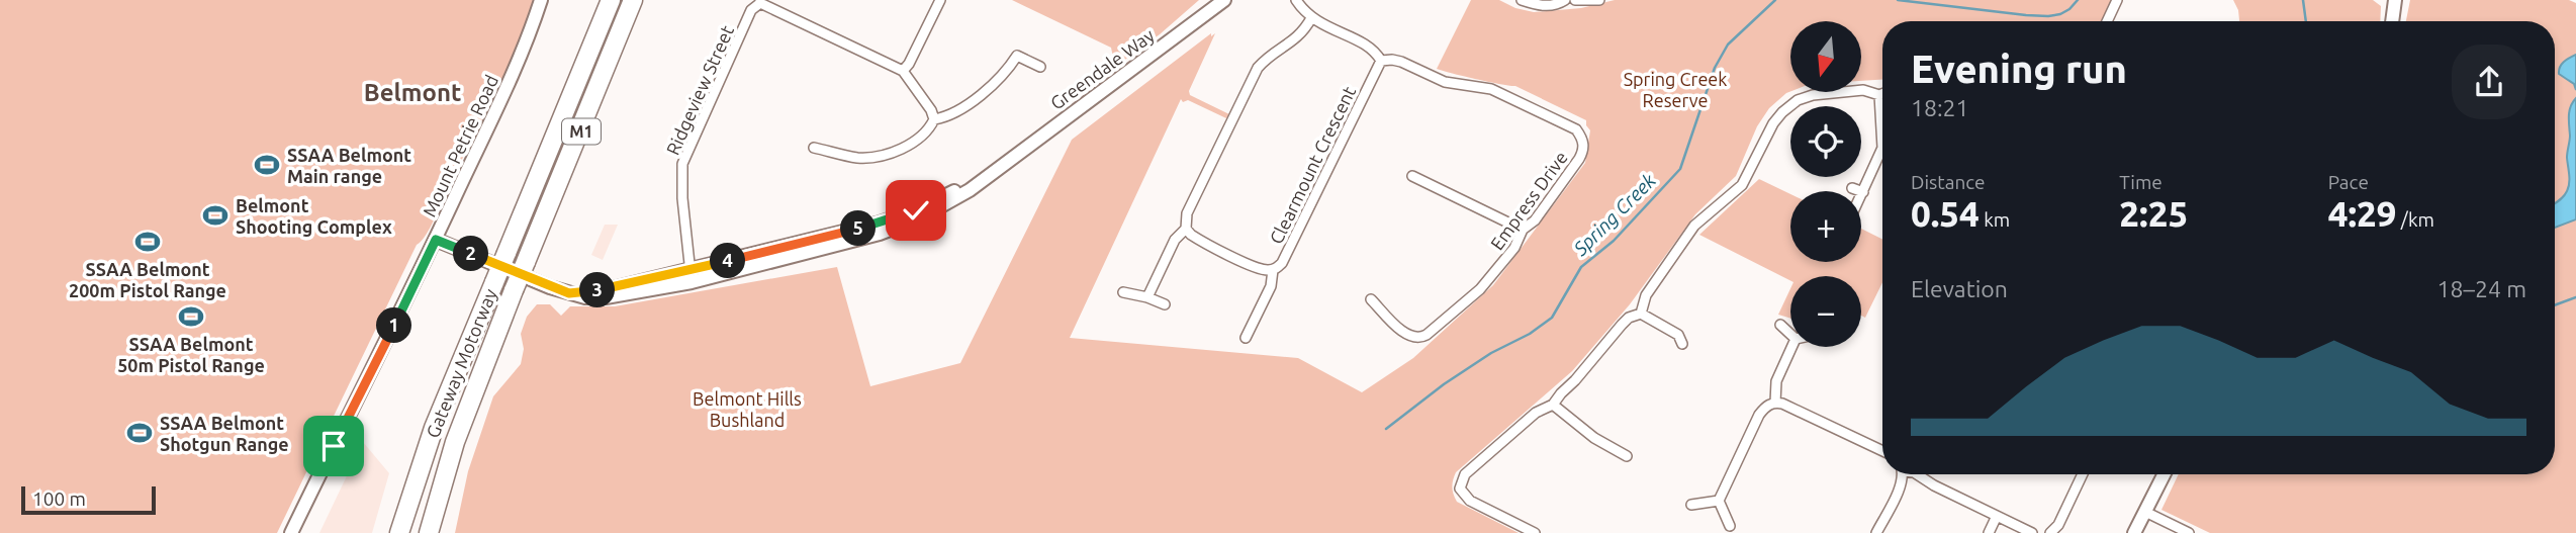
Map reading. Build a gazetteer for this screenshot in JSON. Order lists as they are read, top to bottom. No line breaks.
{"streets":{"highway":["M1","Gateway Motorway"],"street":["Greendale Way","Ridgeview Street","Mount Petrie Road","Clearmount Crescent","Empress Drive"]},"crossings":[["Greendale Way","Ridgeview Street"],["Greendale Way","Mount Petrie Road"],["Clearmount Crescent","Empress Drive"]],"districts":["Belmont"],"water":["Spring Creek"],"parks":["Spring Creek Reserve","Belmont Hills Bushland"],"places":{"sports":["SSAA Belmont Main range","Belmont Shooting Complex","SSAA Belmont 200m Pistol Range","SSAA Belmont 50m Pistol Range","SSAA Belmont Shotgun Range"]},"scale_bar":"100 m","north":"bottom","page":{"map_buttons":["+","−"],"heading":["Evening run","18:21"],"stats":[["Distance","0.54 km"],["Time","2:25"],["Pace","4:29 /km"]],"pins":["5","2","4","3","1"],"chart":["Elevation","18–24 m"],"scale":"100 m"}}
